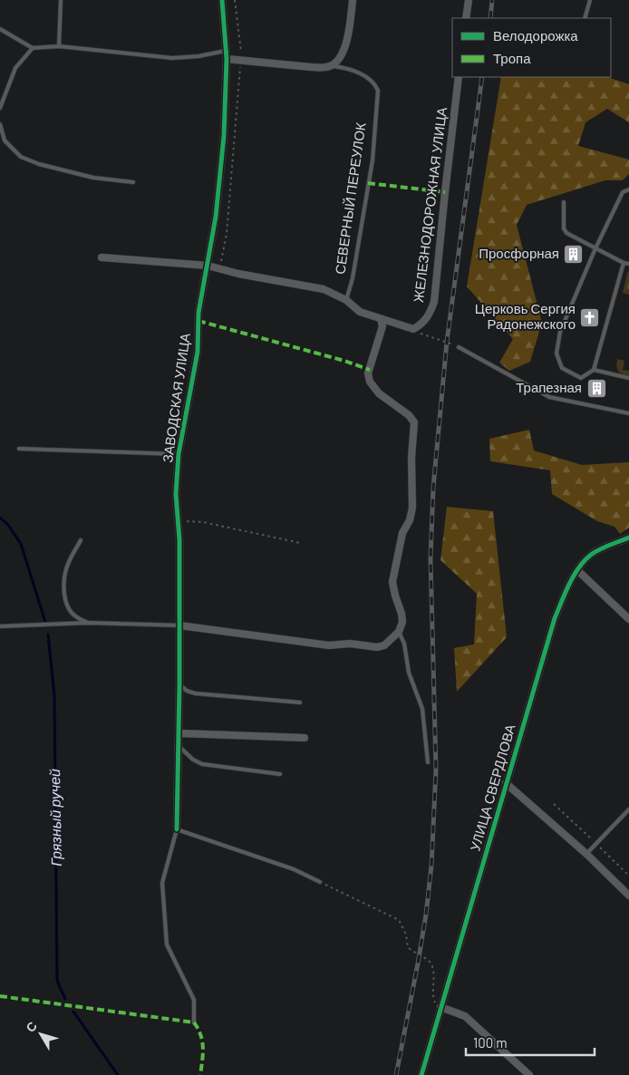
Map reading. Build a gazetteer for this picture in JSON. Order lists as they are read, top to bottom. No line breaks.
{"streets":{"street":["ЖЕЛЕЗНОДОРОЖНАЯ УЛИЦА","ЗАВОДСКАЯ УЛИЦА","УЛИЦА СВЕРДЛОВА"],"lane":["СЕВЕРНЫЙ ПЕРЕУЛОК"]},"water":["Грязный ручей"],"places":{"building":["Просфорная","Трапезная"],"church":["Церковь Сергия Радонежского"]},"legend":["Велодорожка","Тропа"],"scale_bar":"100 m","north":"top left"}
